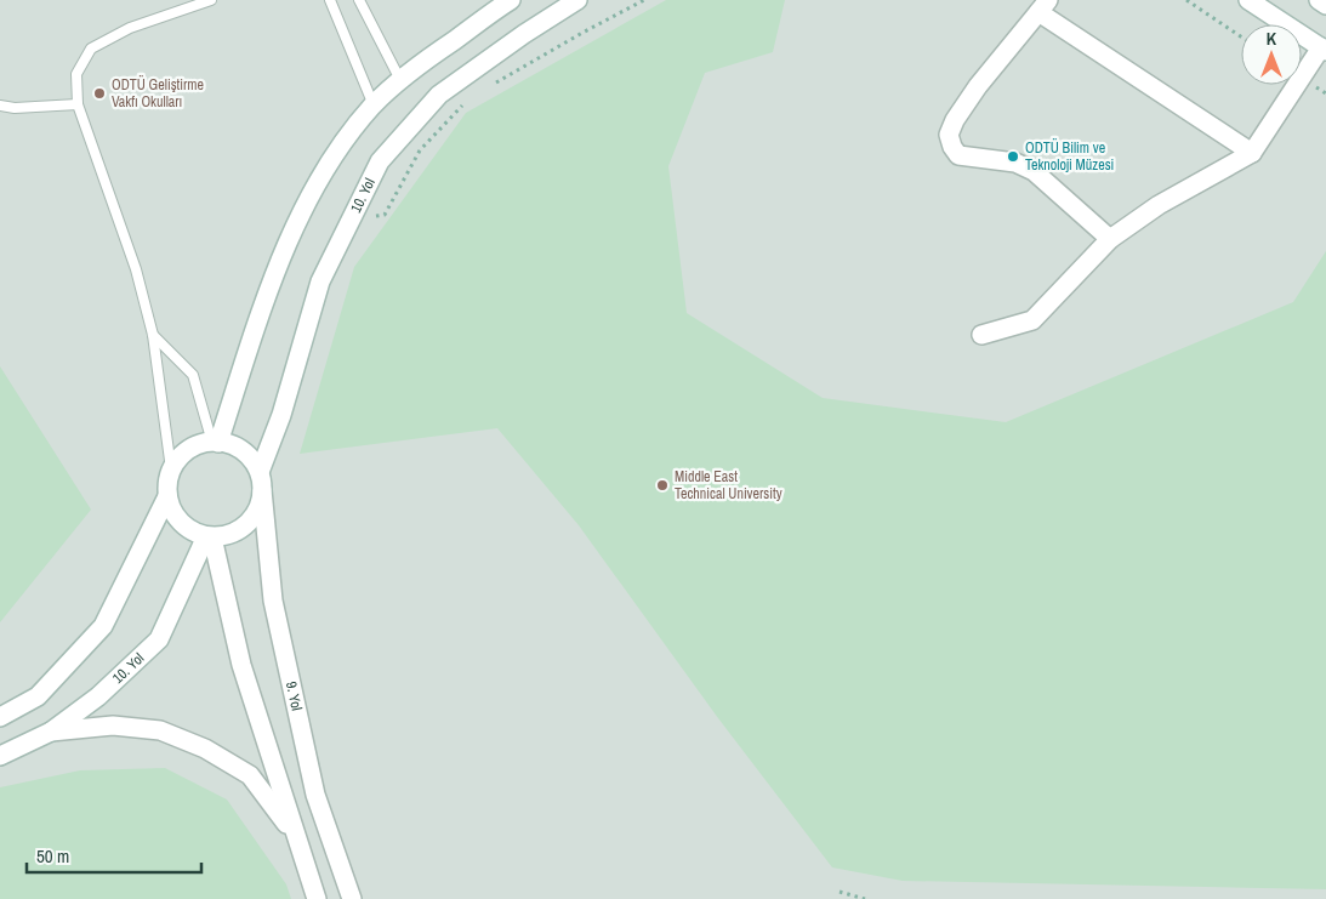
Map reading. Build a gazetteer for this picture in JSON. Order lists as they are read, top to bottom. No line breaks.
{"streets":{"street":["10. Yol","9. Yol"]},"crossings":[["10. Yol","9. Yol"]],"places":["ODTÜ Geliştirme Vakfı Okulları","ODTÜ Bilim ve Teknoloji Müzesi","Middle East Technical University"],"scale_bar":"50 m","north":"top"}
